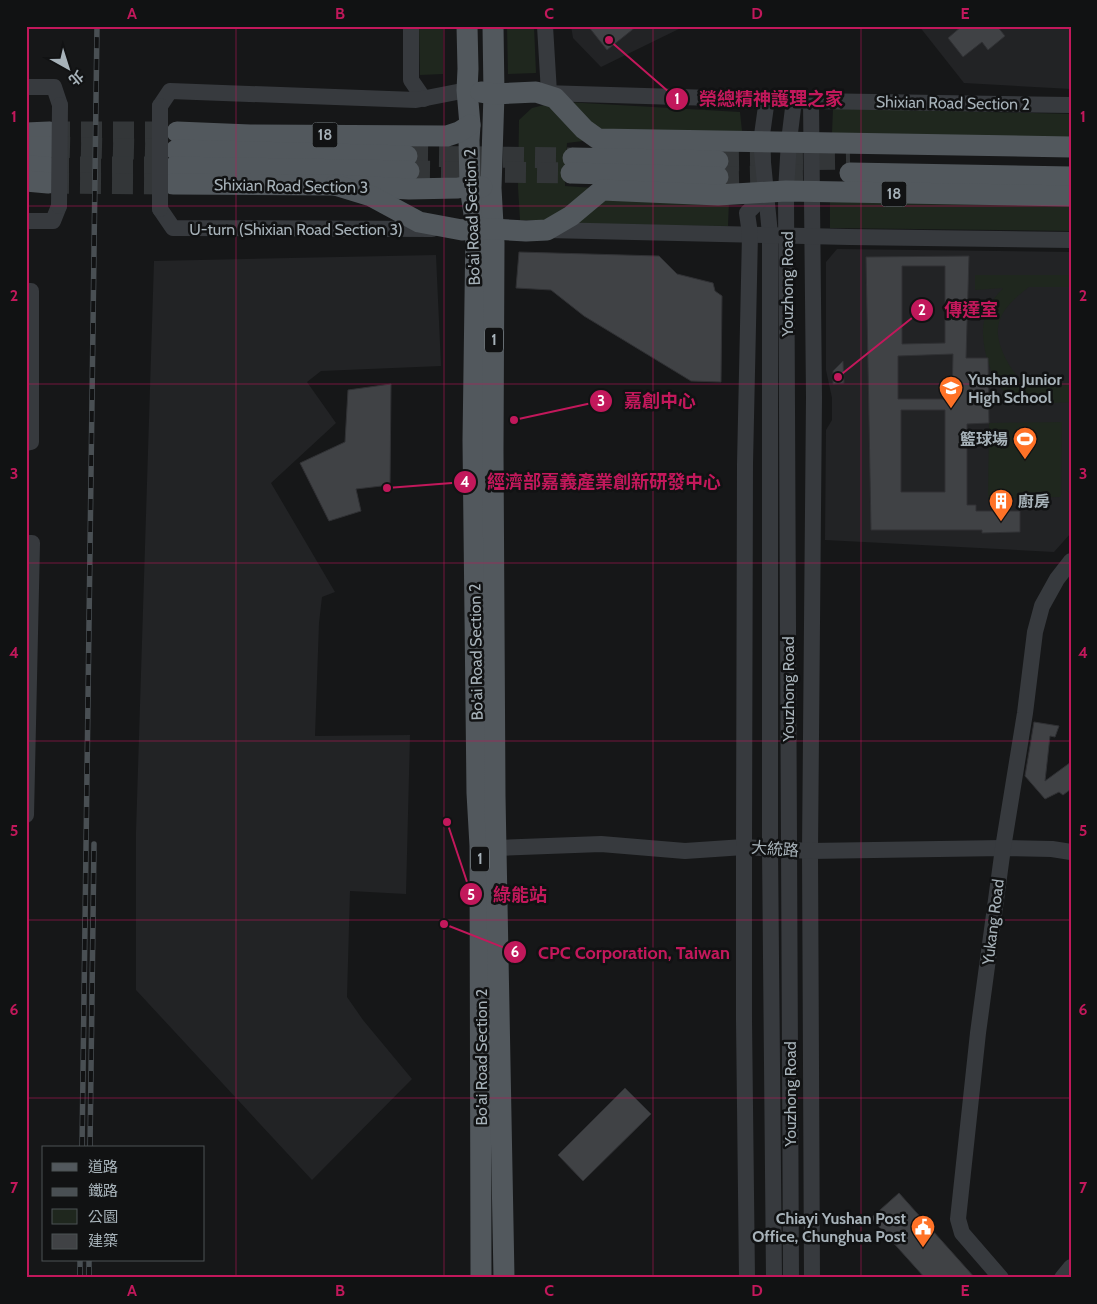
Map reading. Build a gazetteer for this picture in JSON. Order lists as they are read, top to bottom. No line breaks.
{"streets":{"main road":["18","Shixian Road Section 3","Bo'ai Road Section 2","1"],"street":["Shixian Road Section 2","U-turn (Shixian Road Section 3)","Youzhong Road","大統路","Yukang Road"]},"crossings":[["Shixian Road Section 2","Youzhong Road"],["18","Shixian Road Section 3"],["18","Bo'ai Road Section 2"],["18","Youzhong Road"],["Bo'ai Road Section 2","U-turn (Shixian Road Section 3)"],["Bo'ai Road Section 2","大統路"],["Youzhong Road","大統路"],["大統路","Yukang Road"]],"places":{"other":["榮總精神護理之家","傳達室","嘉創中心","經濟部嘉義產業創新研發中心","綠能站","CPC Corporation, Taiwan"],"school or university":["Yushan Junior High School"],"sports":["籃球場"],"building":["廚房"],"public building":["Chiayi Yushan Post Office, Chunghua Post"]},"legend":["道路","鐵路","公園","建築"],"north":"bottom right","grid":{"columns":["A","B","C","D","E"],"rows":["1","2","3","4","5","6","7"]}}
